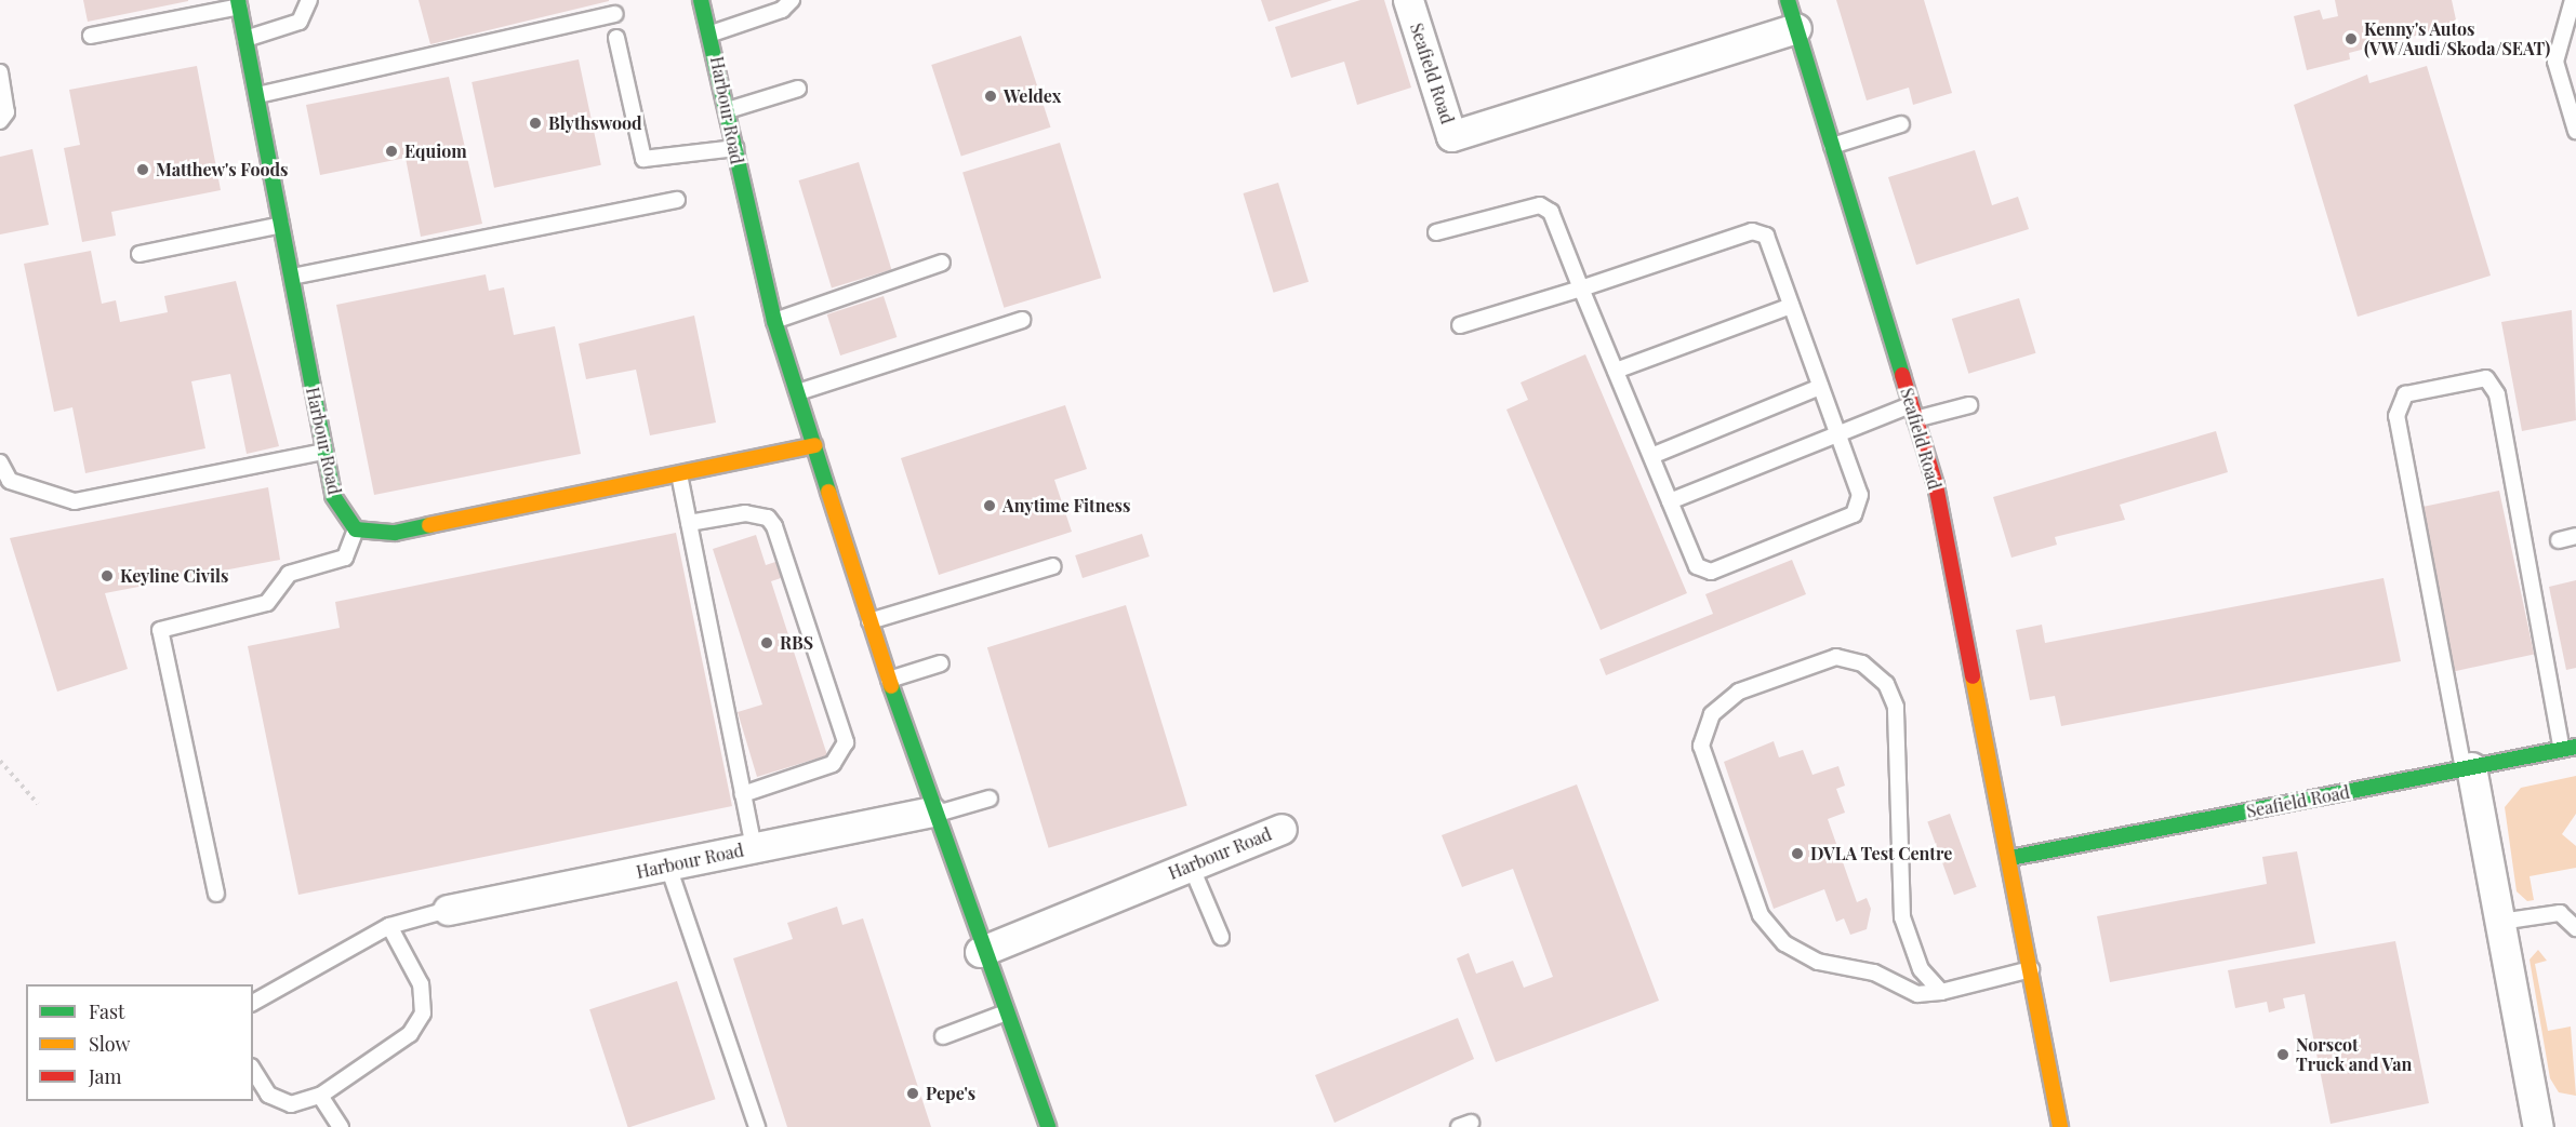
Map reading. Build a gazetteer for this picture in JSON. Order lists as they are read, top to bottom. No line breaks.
{"streets":{"street":["Seafield Road","Harbour Road"]},"places":["Kenny's Autos (VW/Audi/Skoda/SEAT)","Weldex","Blythswood","Equiom","Matthew's Foods","Anytime Fitness","Keyline Civils","RBS","DVLA Test Centre","Norscot Truck and Van","Pepe's"],"legend":["Fast","Slow","Jam"]}
